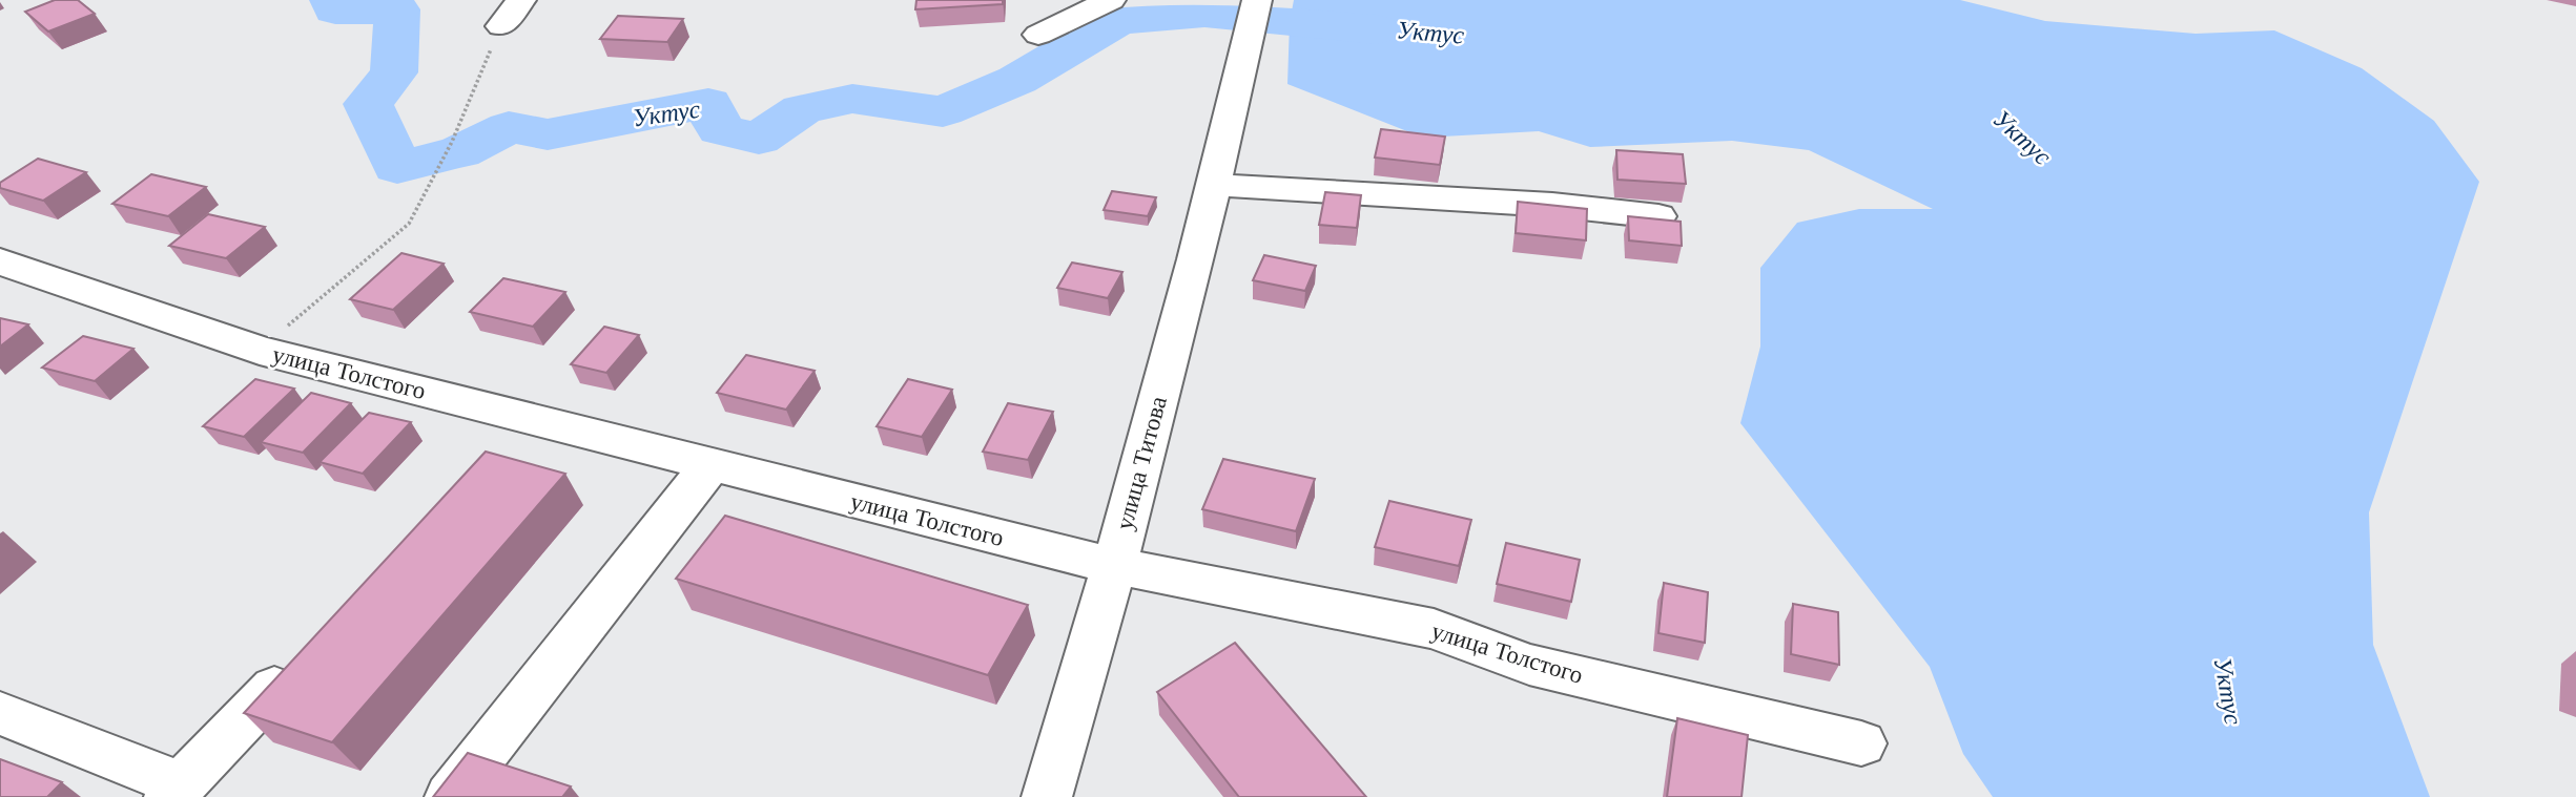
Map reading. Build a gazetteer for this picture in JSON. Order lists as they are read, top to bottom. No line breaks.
{"streets":{"street":["улица Толстого","улица Титова"]},"crossings":[["улица Толстого","улица Титова"]],"water":["Уктус"]}
